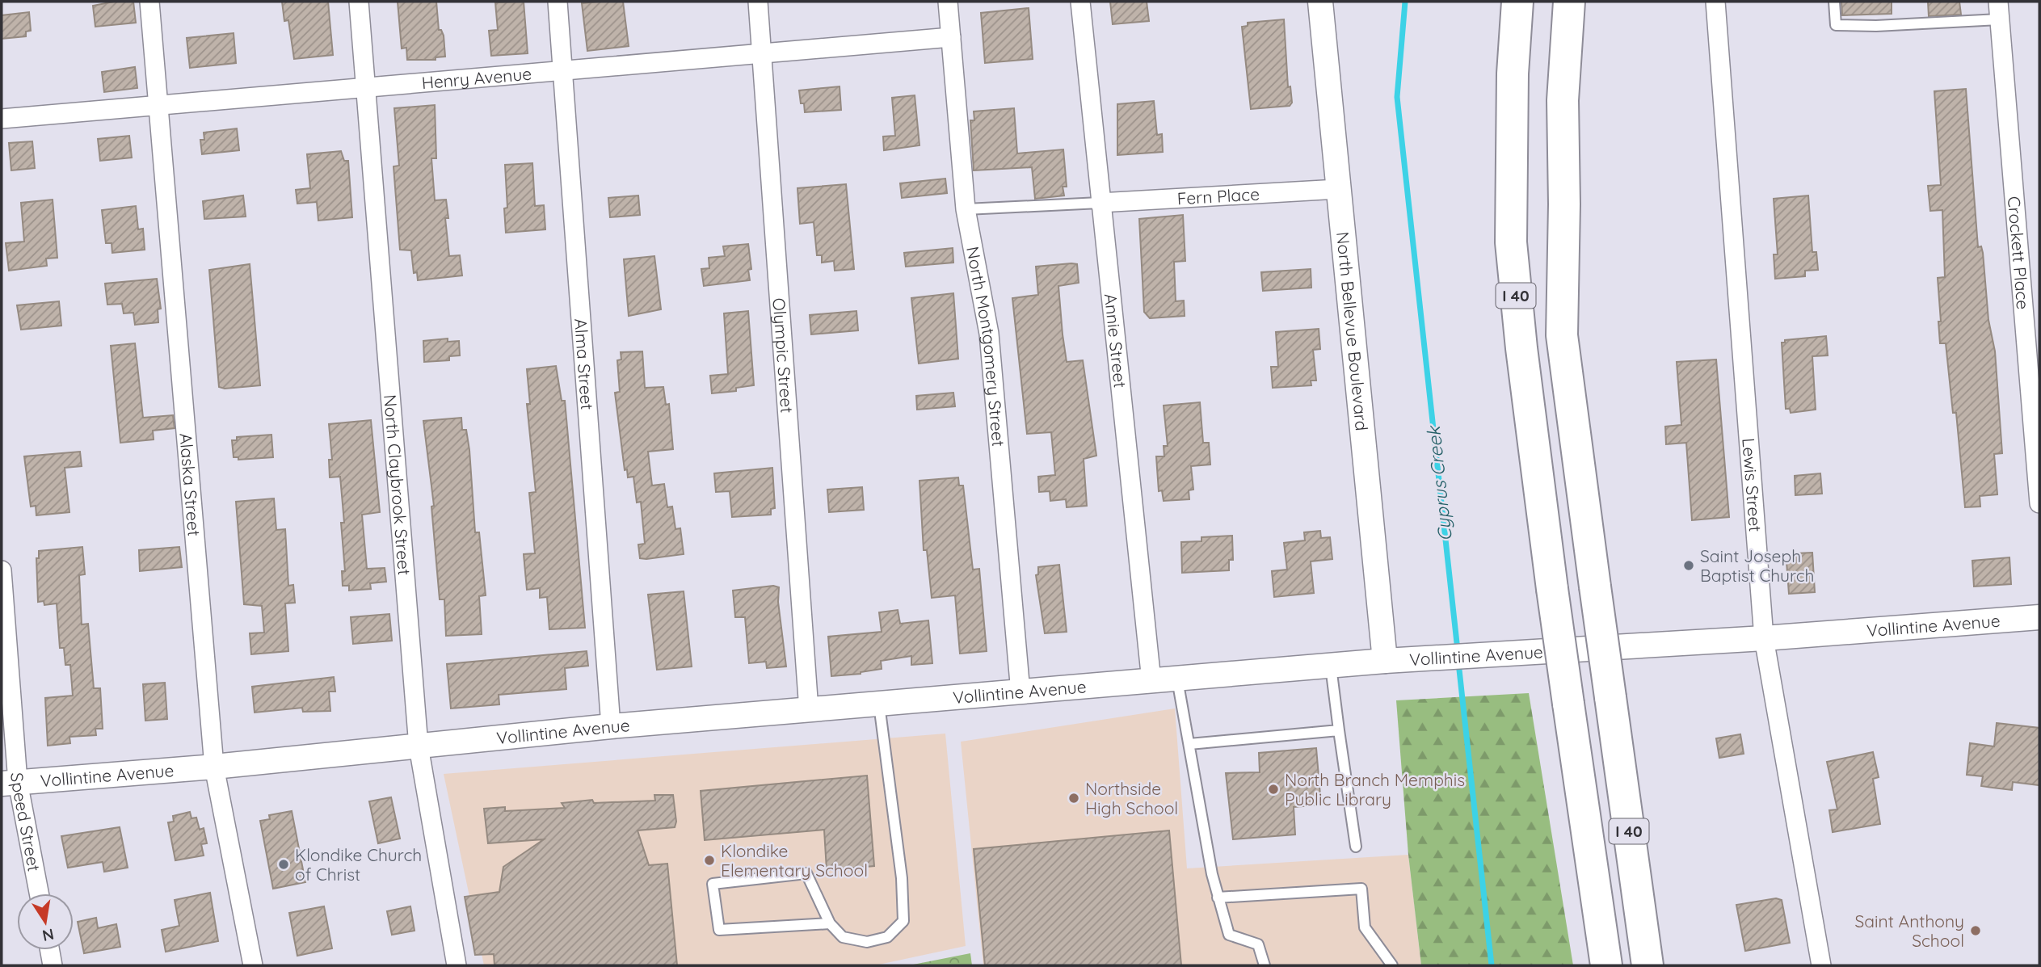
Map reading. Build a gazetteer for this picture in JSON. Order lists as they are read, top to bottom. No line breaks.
{"streets":{"highway":["I 40"],"street":["Henry Avenue","Fern Place","Crockett Place","North Bellevue Boulevard","Annie Street","North Montgomery Street","Olympic Street","Alma Street","Alaska Street","North Claybrook Street","Lewis Street","Vollintine Avenue","Speed Street"]},"crossings":[["Henry Avenue","North Montgomery Street"],["Henry Avenue","Olympic Street"],["Henry Avenue","Alma Street"],["Henry Avenue","Alaska Street"],["Henry Avenue","North Claybrook Street"],["Fern Place","North Bellevue Boulevard"],["Fern Place","Annie Street"],["North Bellevue Boulevard","Vollintine Avenue"],["Annie Street","Vollintine Avenue"],["North Montgomery Street","Vollintine Avenue"],["Olympic Street","Vollintine Avenue"],["Alma Street","Vollintine Avenue"],["Alaska Street","Vollintine Avenue"],["North Claybrook Street","Vollintine Avenue"],["Lewis Street","Vollintine Avenue"],["Vollintine Avenue","Speed Street"]],"water":["Cyprus Creek"],"places":["Saint Joseph Baptist Church","North Branch Memphis Public Library","Northside High School","Klondike Elementary School","Klondike Church of Christ","Saint Anthony School"],"north":"bottom"}
